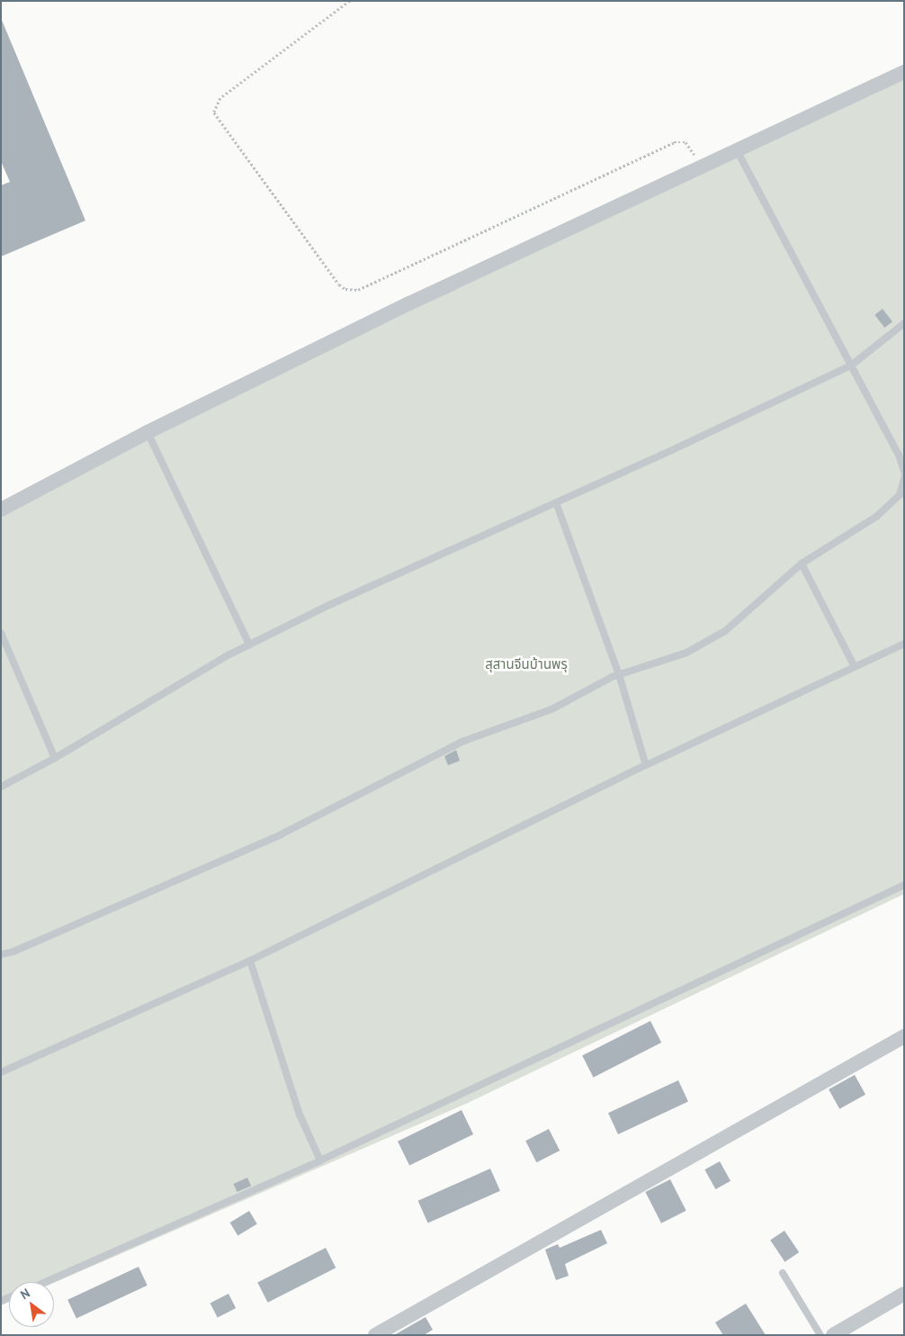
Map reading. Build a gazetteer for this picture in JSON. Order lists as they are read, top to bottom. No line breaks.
{"parks":["สุสานจีนบ้านพรุ"],"north":"top left"}
